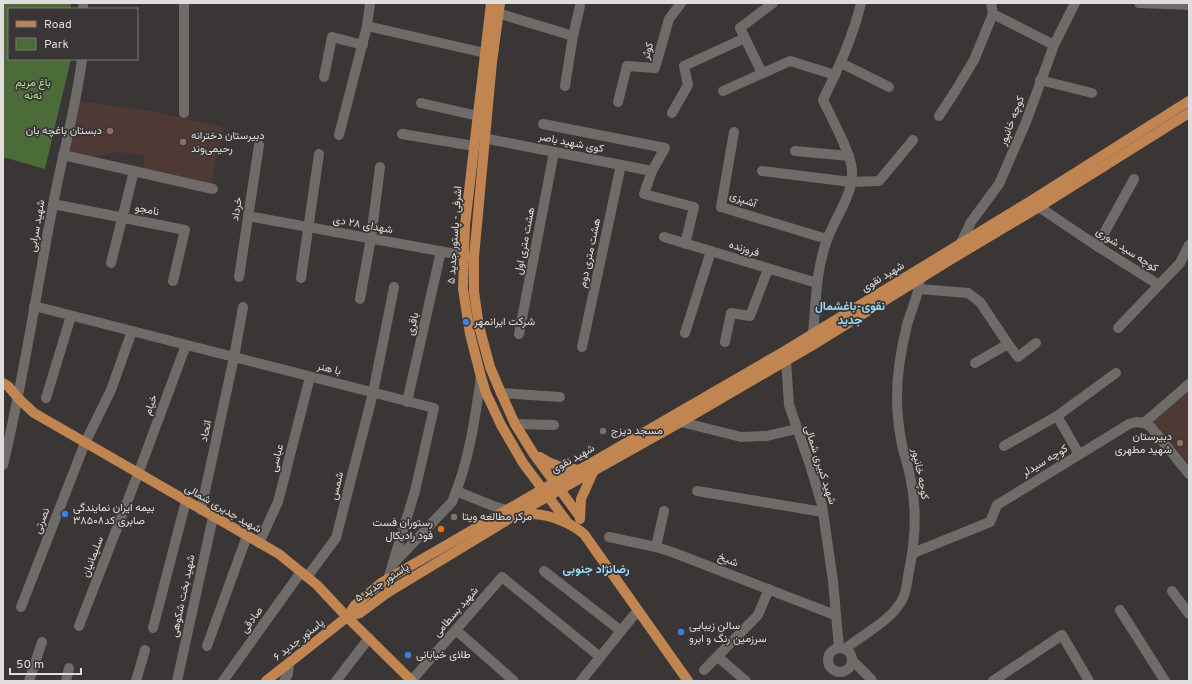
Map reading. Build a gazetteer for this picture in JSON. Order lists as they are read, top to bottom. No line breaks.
{"streets":{"main road":["اشرفی - پاستور جدید ۵","شهید نقوی","شهید جدیری شمالی","پاستور جدید ۵","پاستور جدید ۶"],"street":["کوثر","کوچه خانپور","کوی شهید باصر","آشپزی","خرداد","نامجو","شهدای ۲۸ دی","شهید سرابی","هشت متری اول","فروزنده","کوچه سید شوری","هشت متری دوم","باقری","با هنر","خیام","اتحاد","عباسی","کوچه سیدلر","شهید کبیری شمالی","شمس","نصرتی","سلیمانیان","شیخ","شهید بخت شکوهی","شهید بسطامی","صادقی"]},"crossings":[["کوچه خانپور","شهید نقوی"],["کوچه خانپور","کوچه سیدلر"],["کوچه خانپور","شهید کبیری شمالی"],["کوی شهید باصر","اشرفی - پاستور جدید ۵"],["کوی شهید باصر","هشت متری اول"],["کوی شهید باصر","هشت متری دوم"],["خرداد","شهدای ۲۸ دی"],["نامجو","شهید سرابی"],["شهدای ۲۸ دی","اشرفی - پاستور جدید ۵"],["شهدای ۲۸ دی","باقری"],["شهید سرابی","با هنر"],["شهید سرابی","شهید جدیری شمالی"],["اشرفی - پاستور جدید ۵","شهید نقوی"],["اشرفی - پاستور جدید ۵","پاستور جدید ۵"],["کوچه سید شوری","شهید نقوی"],["شهید نقوی","شهید کبیری شمالی"],["شهید نقوی","پاستور جدید ۵"],["باقری","با هنر"],["با هنر","خیام"],["با هنر","اتحاد"],["با هنر","عباسی"],["با هنر","شمس"],["با هنر","نصرتی"],["با هنر","پاستور جدید ۵"],["خیام","شهید جدیری شمالی"],["خیام","سلیمانیان"],["اتحاد","شهید جدیری شمالی"],["عباسی","شهید جدیری شمالی"],["شهید کبیری شمالی","شیخ"],["شمس","شهید جدیری شمالی"],["شمس","صادقی"],["شهید جدیری شمالی","نصرتی"],["شهید جدیری شمالی","سلیمانیان"],["شهید جدیری شمالی","پاستور جدید ۵"],["شهید جدیری شمالی","شهید بخت شکوهی"],["شهید جدیری شمالی","شهید بسطامی"],["شهید جدیری شمالی","صادقی"],["شهید جدیری شمالی","پاستور جدید ۶"],["پاستور جدید ۵","پاستور جدید ۶"]],"districts":["نقوی-باغشمال جدید","رضانژاد جنوبی"],"parks":["باغ مریم نه‌نه"],"places":["دبستان باغچه بان","دبیرستان دخترانه رحیمی‌وند","شرکت ایرانمهر","مسجد دیزج","دبیرستان شهید مطهری","بیمه ایران نمایندگی صابری کد۳۸۵۰۸","مرکز مطالعه ویتا","رستوران فست فود رادیکال","سالن زیبایی سرزمین رنگ و ابرو","طلای خیابانی"],"legend":["Road","Park"],"scale_bar":"50 m"}
